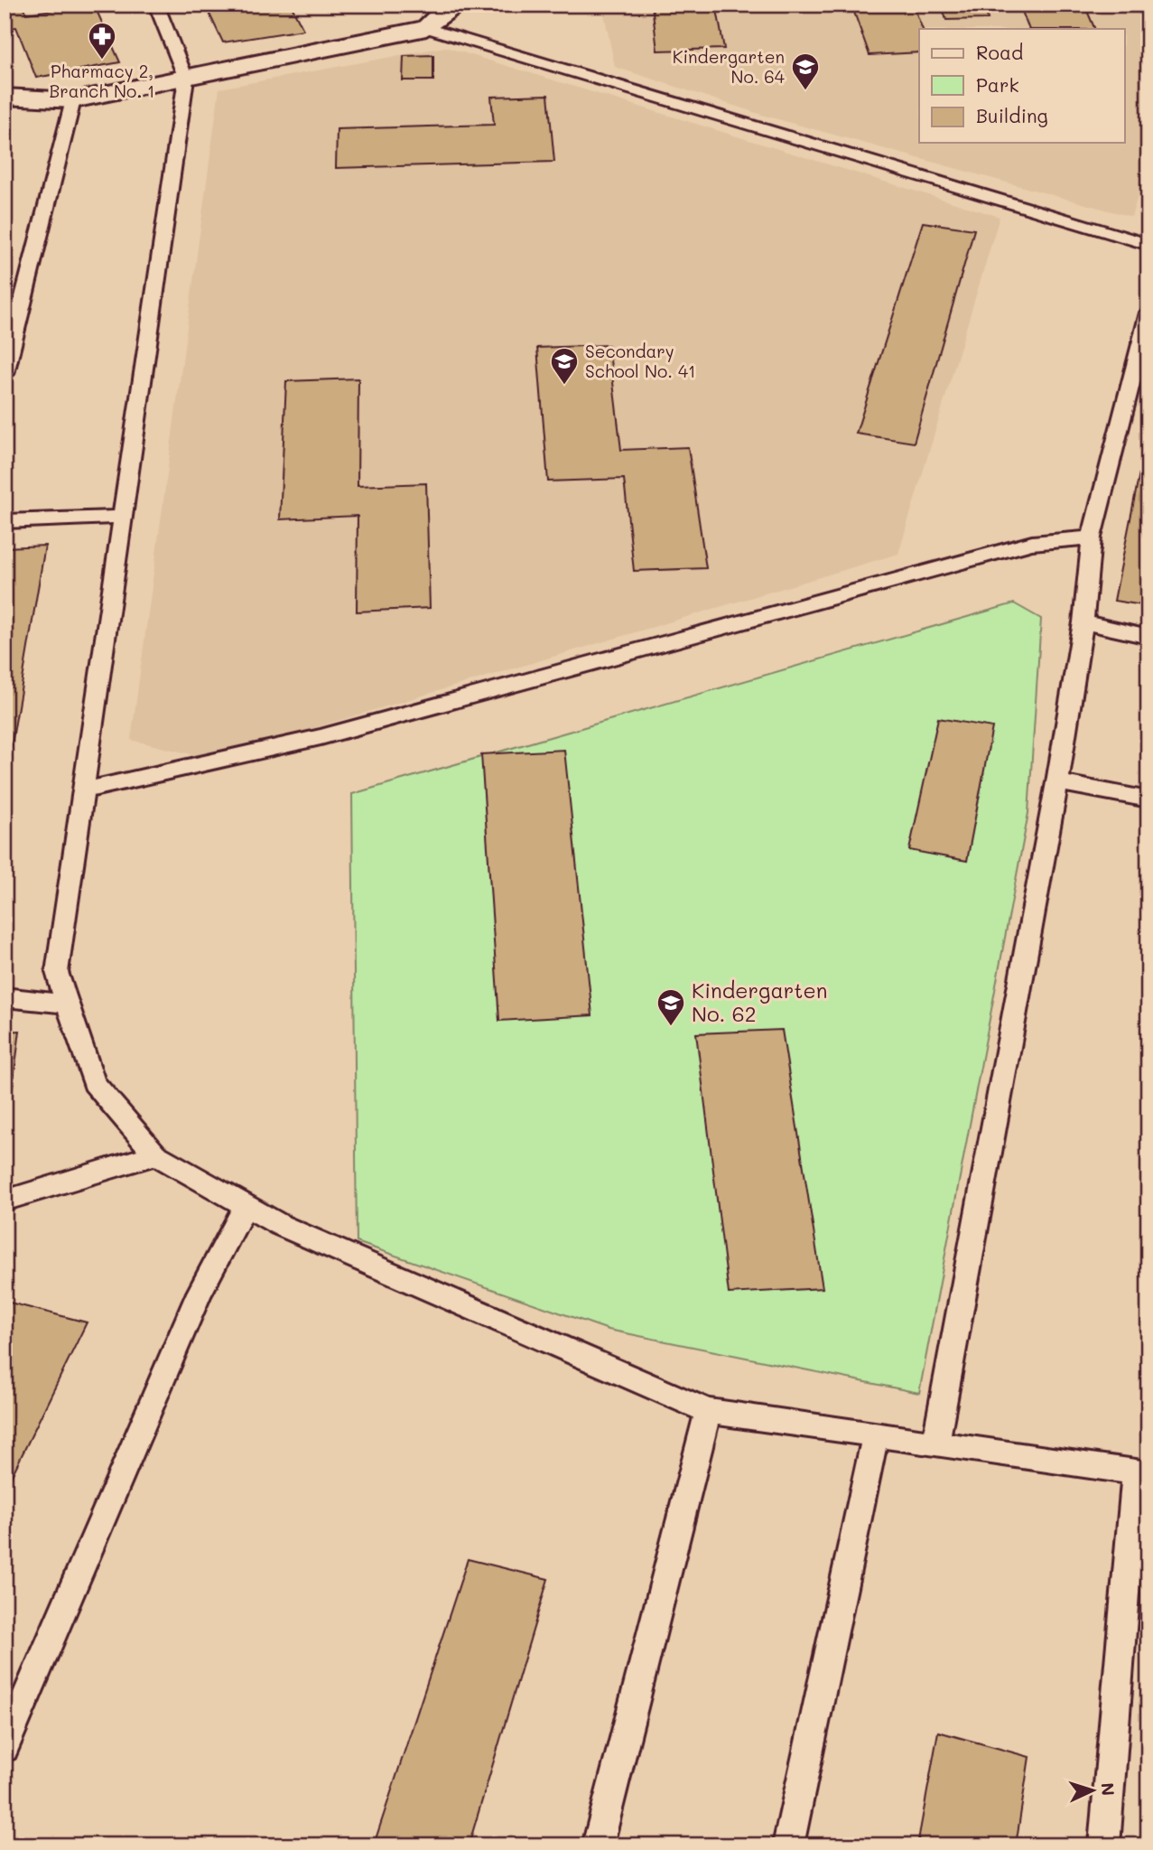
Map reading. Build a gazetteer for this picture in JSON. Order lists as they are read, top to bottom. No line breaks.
{"places":{"pharmacy":["Pharmacy 2, Branch No. 1"],"school or university":["Kindergarten No. 64","Secondary School No. 41","Kindergarten No. 62"]},"legend":["Road","Park","Building"],"north":"right"}
